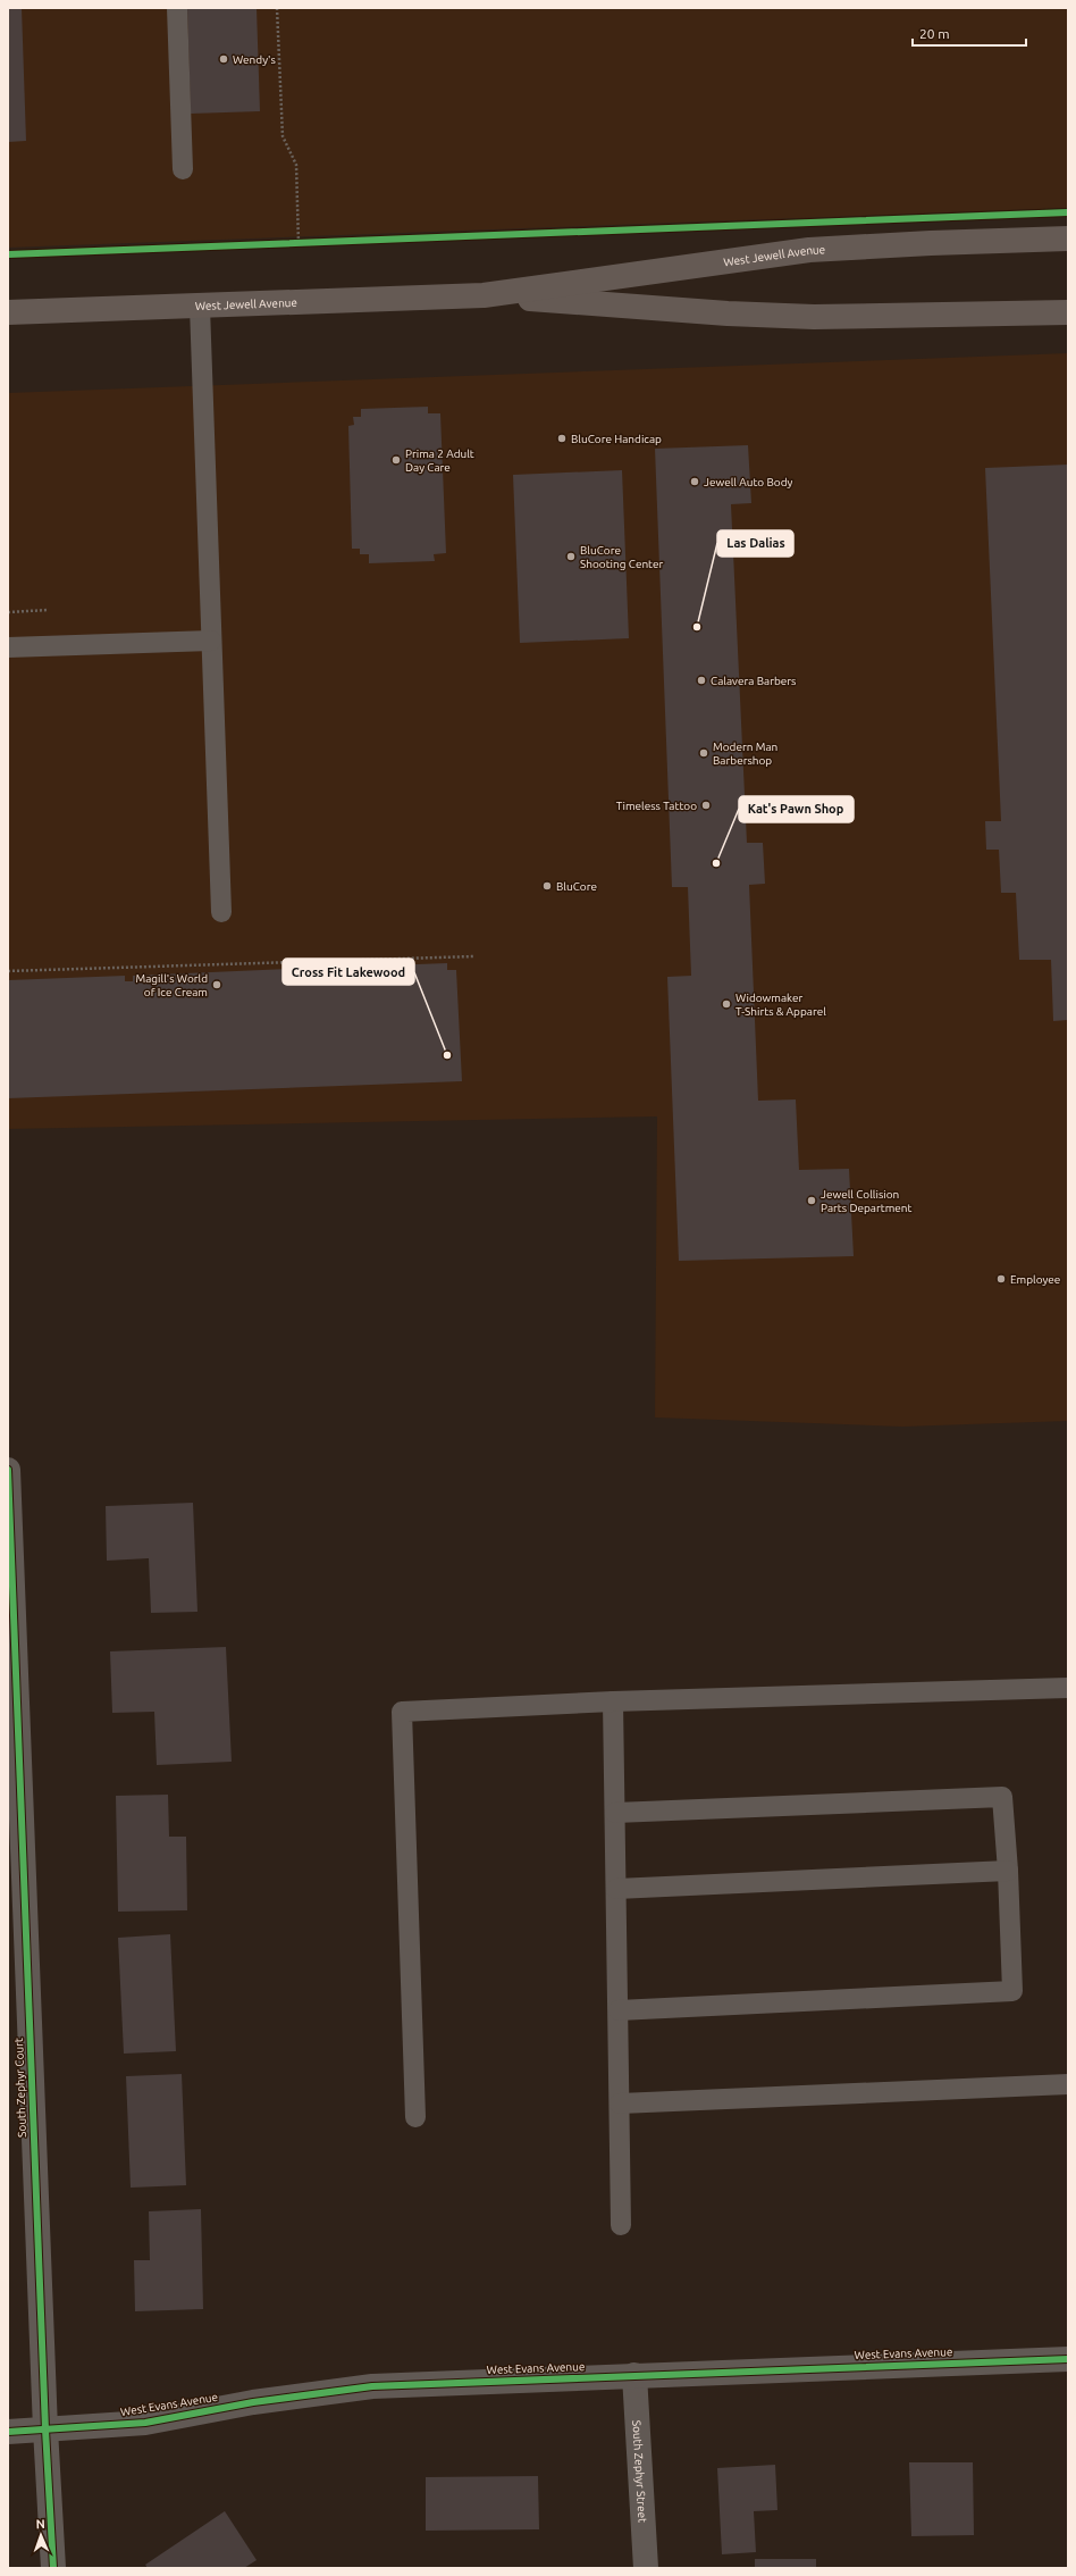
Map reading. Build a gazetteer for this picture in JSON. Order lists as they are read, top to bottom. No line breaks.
{"streets":{"main road":["West Jewell Avenue"],"street":["South Zephyr Court","West Evans Avenue","South Zephyr Street"]},"crossings":[["South Zephyr Court","West Evans Avenue"],["West Evans Avenue","South Zephyr Street"]],"places":["Wendy's","BluCore Handicap","Prima 2 Adult Day Care","Jewell Auto Body","BluCore Shooting Center","Las Dalias","Calavera Barbers","Modern Man Barbershop","Timeless Tattoo","Kat's Pawn Shop","BluCore","Magill's World of Ice Cream","Widowmaker T-Shirts & Apparel","Cross Fit Lakewood","Jewell Collision Parts Department","Employee"],"scale_bar":"20 m","north":"top"}
